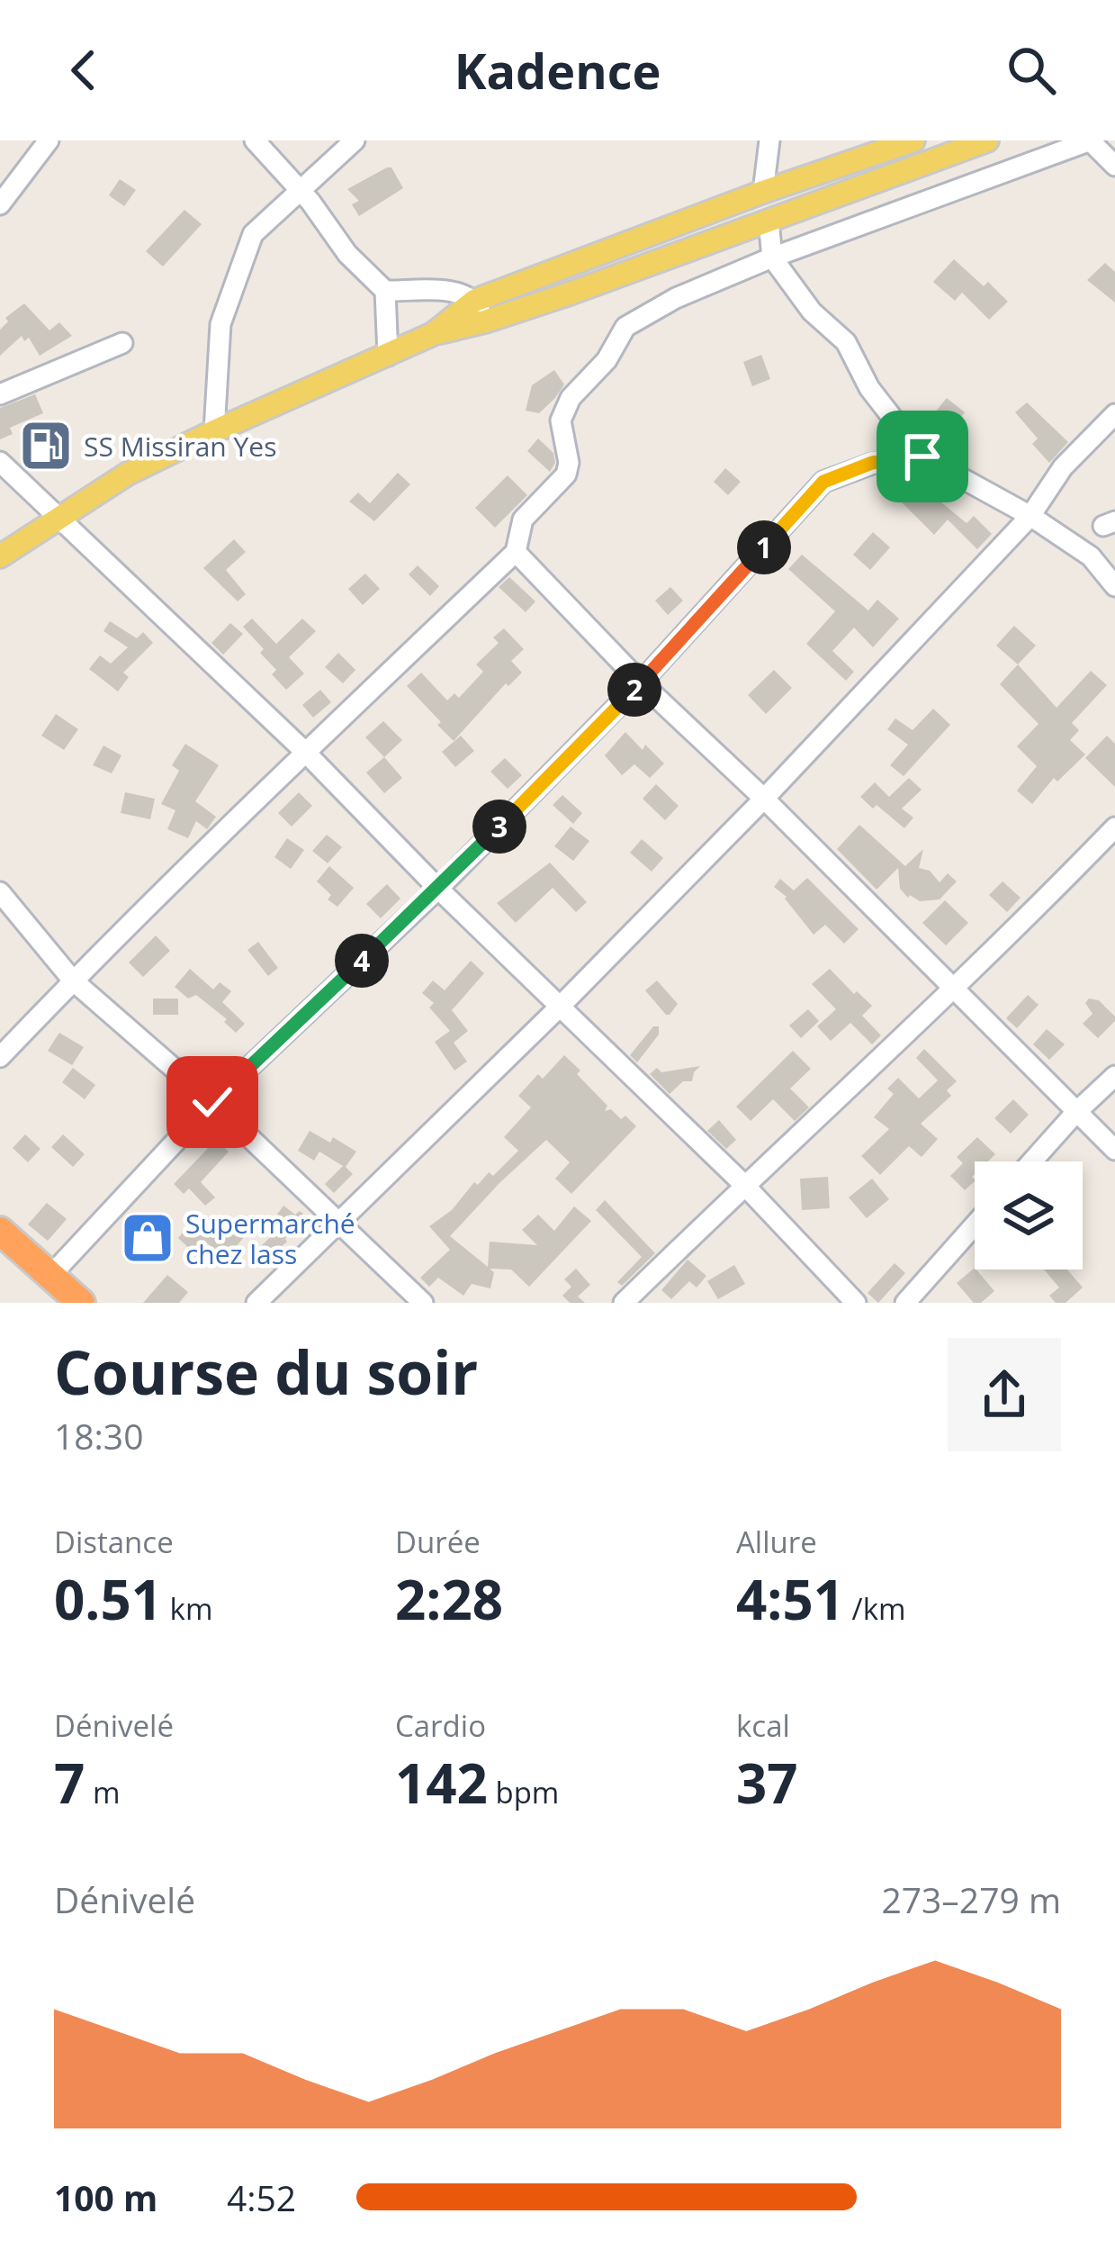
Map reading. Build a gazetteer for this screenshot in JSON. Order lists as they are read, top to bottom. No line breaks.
{"places":{"fuel station":["SS Missiran Yes"],"shop":["Supermarché chez lass"]},"page":{"header":"Kadence","pins":["1","2","3","4"],"heading":["Course du soir","18:30"],"stats":[["Distance","0.51 km"],["Durée","2:28"],["Allure","4:51 /km"],["Dénivelé","7 m"],["Cardio","142 bpm"],["kcal","37"]],"chart":["Dénivelé","273–279 m"],"list":[{"name":"100 m","note":"4:52"}]}}
